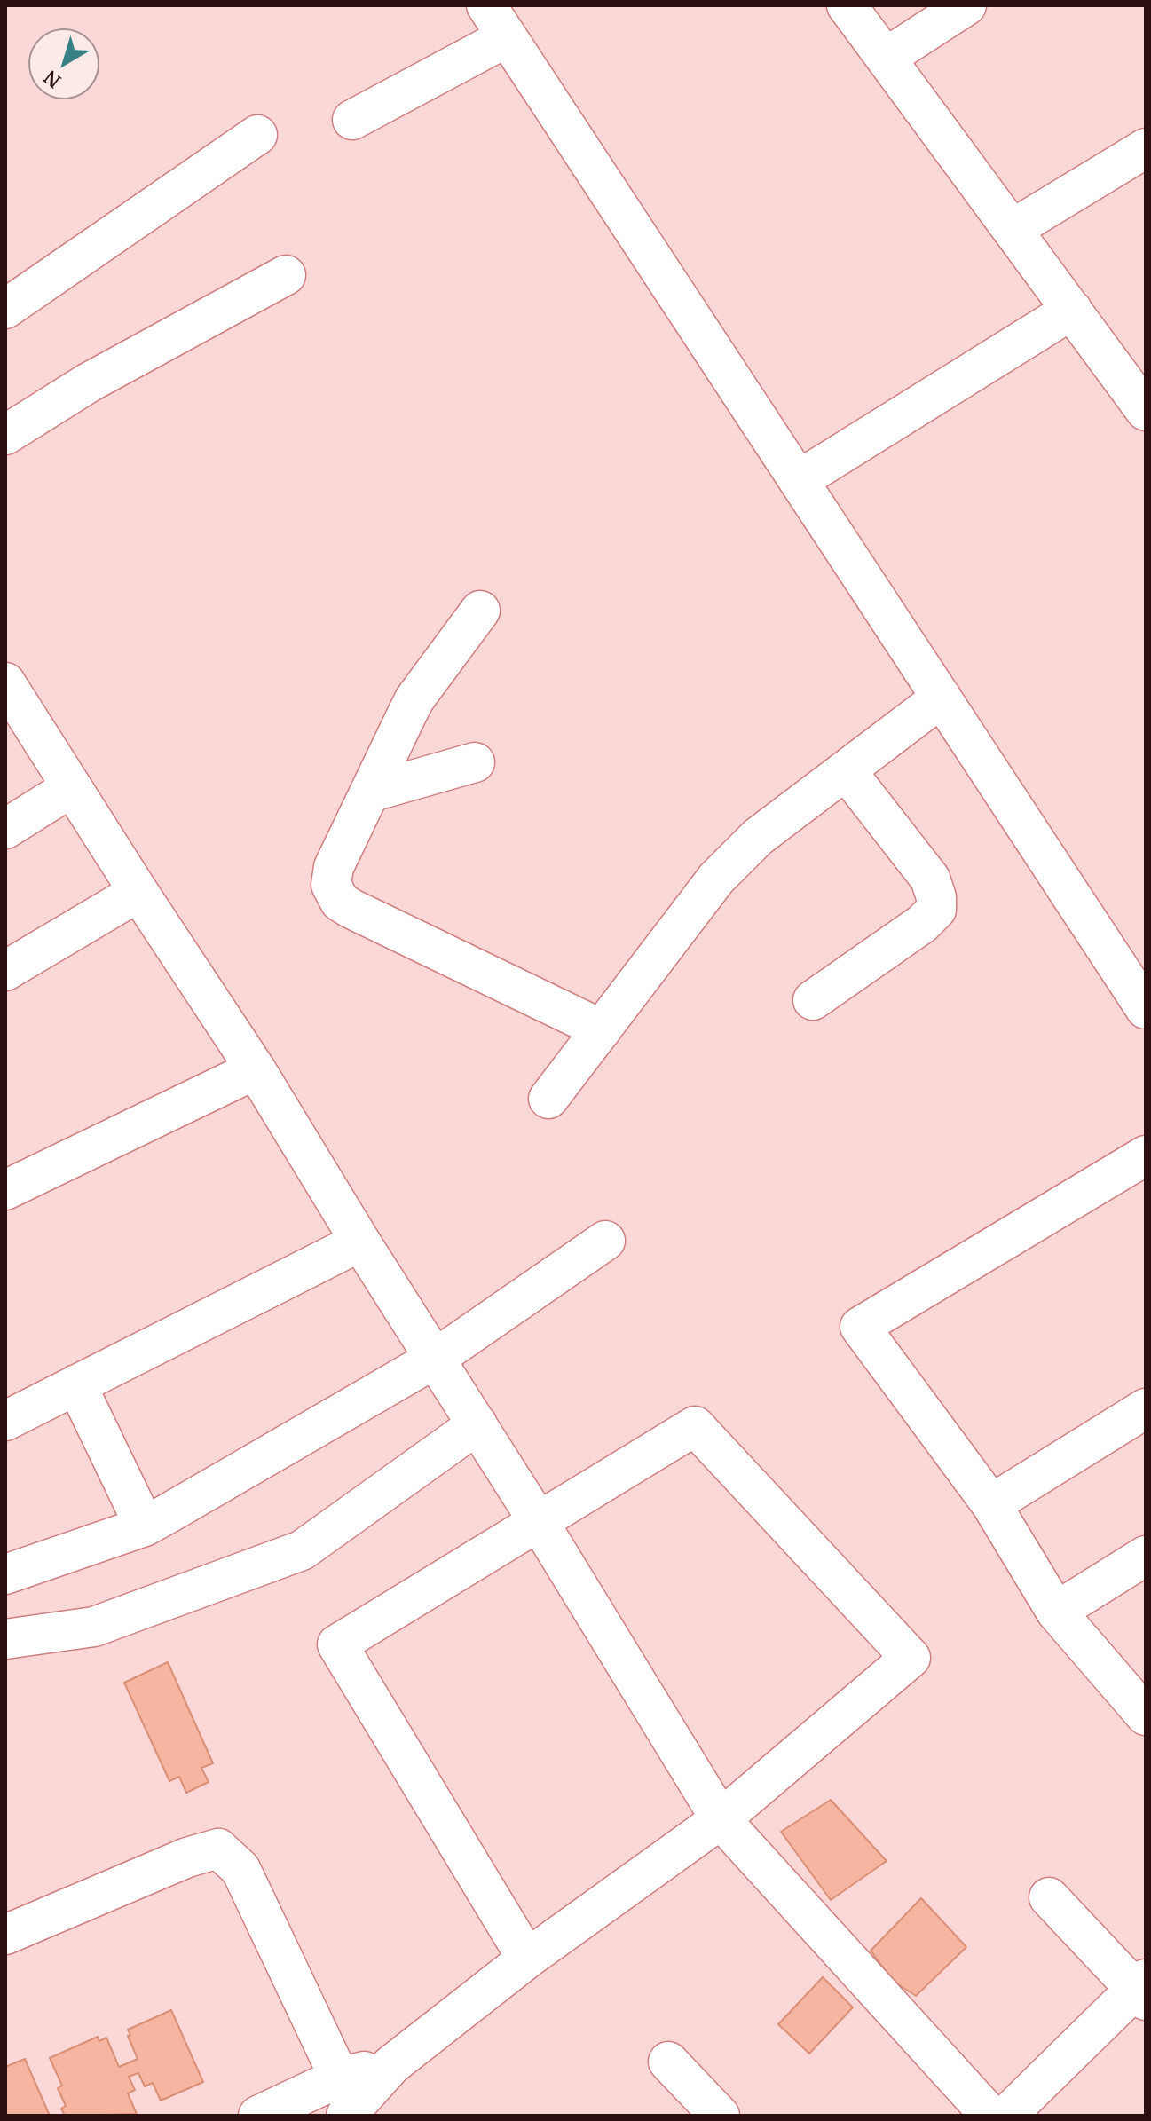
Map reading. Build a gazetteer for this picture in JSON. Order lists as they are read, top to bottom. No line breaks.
{"north":"bottom left"}
